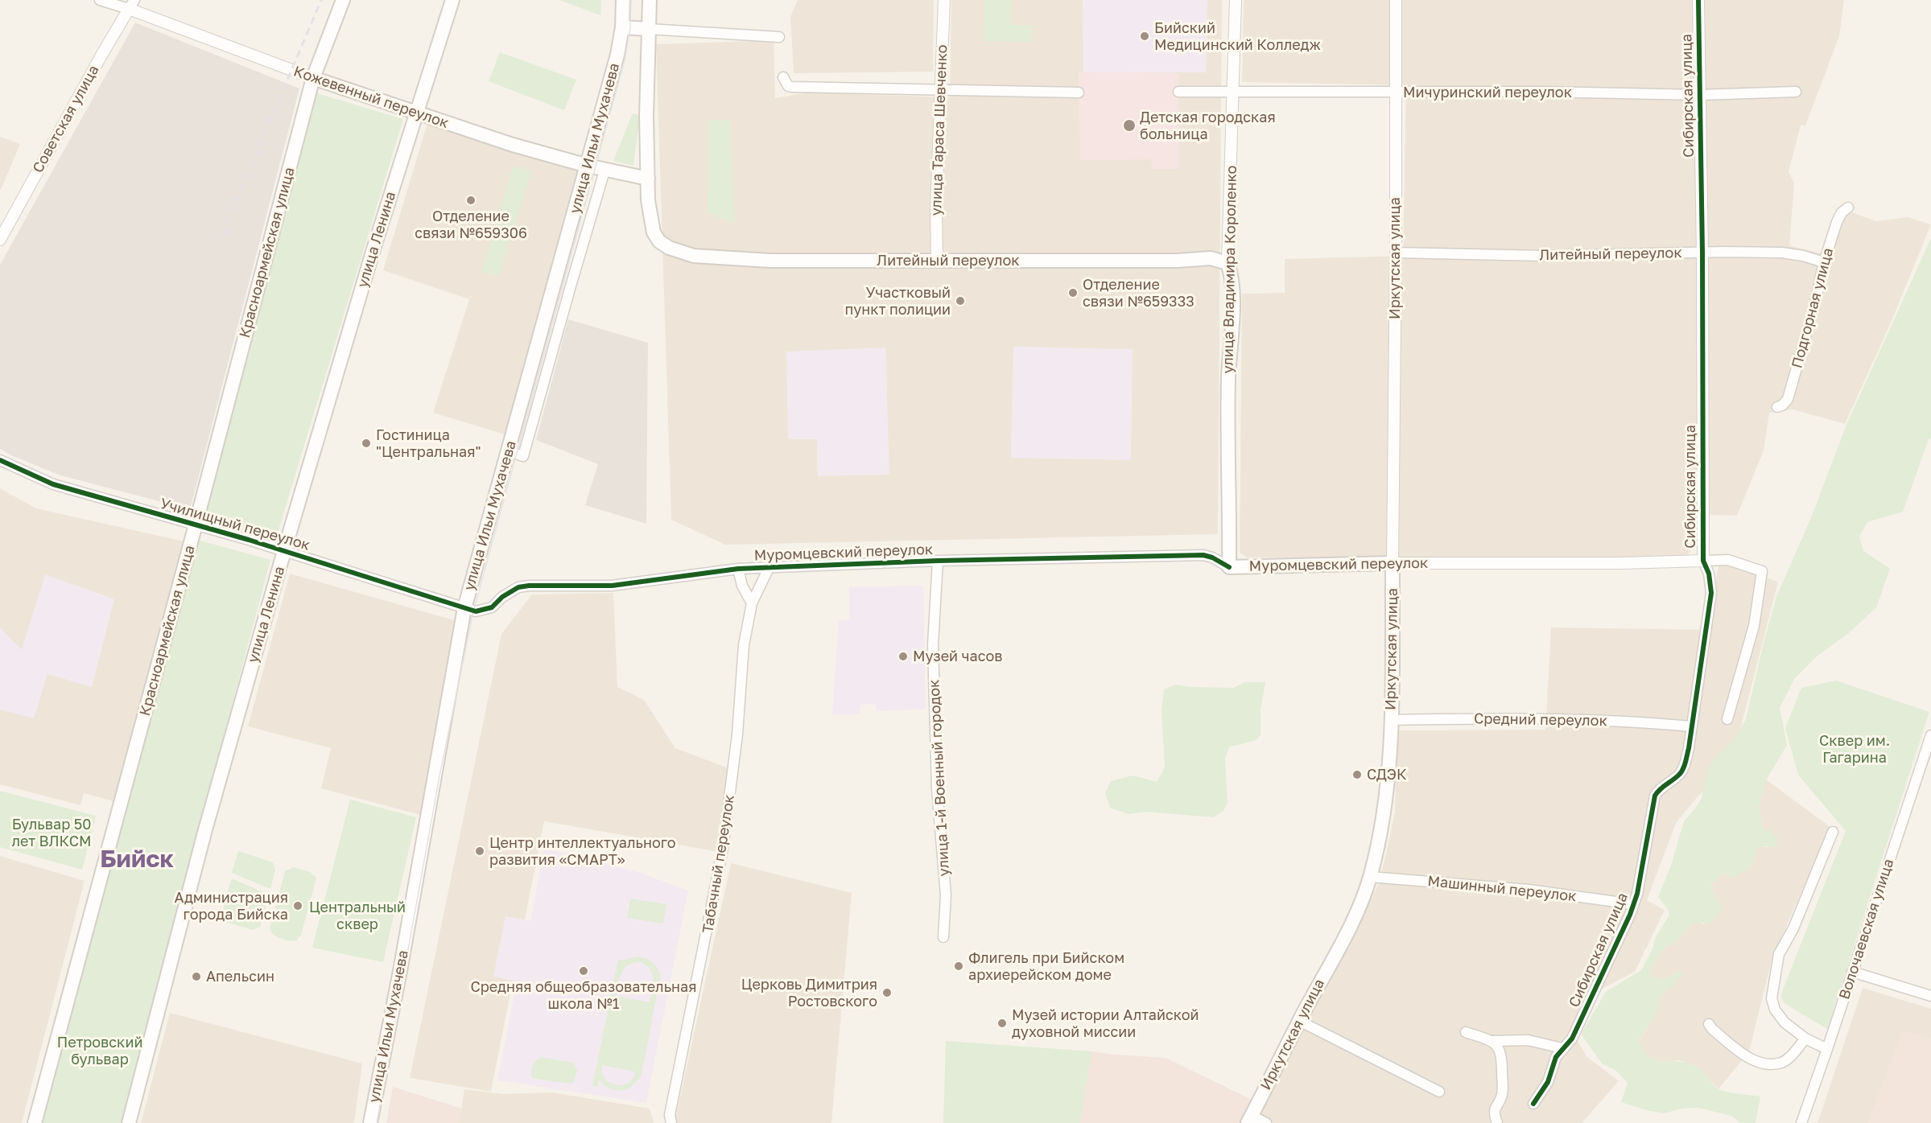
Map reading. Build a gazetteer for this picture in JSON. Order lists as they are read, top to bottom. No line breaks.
{"streets":{"main road":["Кожевенный переулок","улица Ильи Мухачева","улица Ленина","Красноармейская улица","Литейный переулок","Иркутская улица","улица Владимира Короленко","Муромцевский переулок"],"street":["Мичуринский переулок","Сибирская улица","Советская улица","улица Тараса Шевченко","Подгорная улица","Училищный переулок","Средний переулок","улица 1-й Военный городок","Табачный переулок","Машинный переулок","Волочаевская улица"]},"crossings":[["Мичуринский переулок","Сибирская улица"],["Мичуринский переулок","Иркутская улица"],["Мичуринский переулок","улица Владимира Короленко"],["Сибирская улица","Литейный переулок"],["Сибирская улица","Муромцевский переулок"],["Сибирская улица","Средний переулок"],["Сибирская улица","Машинный переулок"],["Кожевенный переулок","Советская улица"],["Кожевенный переулок","улица Ильи Мухачева"],["Кожевенный переулок","улица Ленина"],["Кожевенный переулок","Красноармейская улица"],["Кожевенный переулок","Литейный переулок"],["улица Тараса Шевченко","Литейный переулок"],["улица Ильи Мухачева","Училищный переулок"],["улица Ильи Мухачева","Муромцевский переулок"],["улица Ленина","Училищный переулок"],["Красноармейская улица","Училищный переулок"],["Литейный переулок","Иркутская улица"],["Литейный переулок","улица Владимира Короленко"],["Литейный переулок","Подгорная улица"],["Иркутская улица","Муромцевский переулок"],["Иркутская улица","Средний переулок"],["Иркутская улица","Машинный переулок"],["улица Владимира Короленко","Муромцевский переулок"],["Училищный переулок","Муромцевский переулок"],["Муромцевский переулок","улица 1-й Военный городок"],["Муромцевский переулок","Табачный переулок"]],"districts":["Бийск"],"parks":["Сквер им. Гагарина","Бульвар 50 лет ВЛКСМ","Центральный сквер","Петровский бульвар"],"places":["Бийский Медицинский Колледж","Детская городская больница","Отделение связи №659306","Отделение связи №659333","Участковый пункт полиции","Гостиница \"Центральная\"","Музей часов","СДЭК","Центр интеллектуального развития «СМАРТ»","Администрация города Бийска","Флигель при Бийском архиерейском доме","Средняя общеобразовательная школа №1","Апельсин","Церковь Димитрия Ростовского","Музей истории Алтайской духовной миссии"]}
